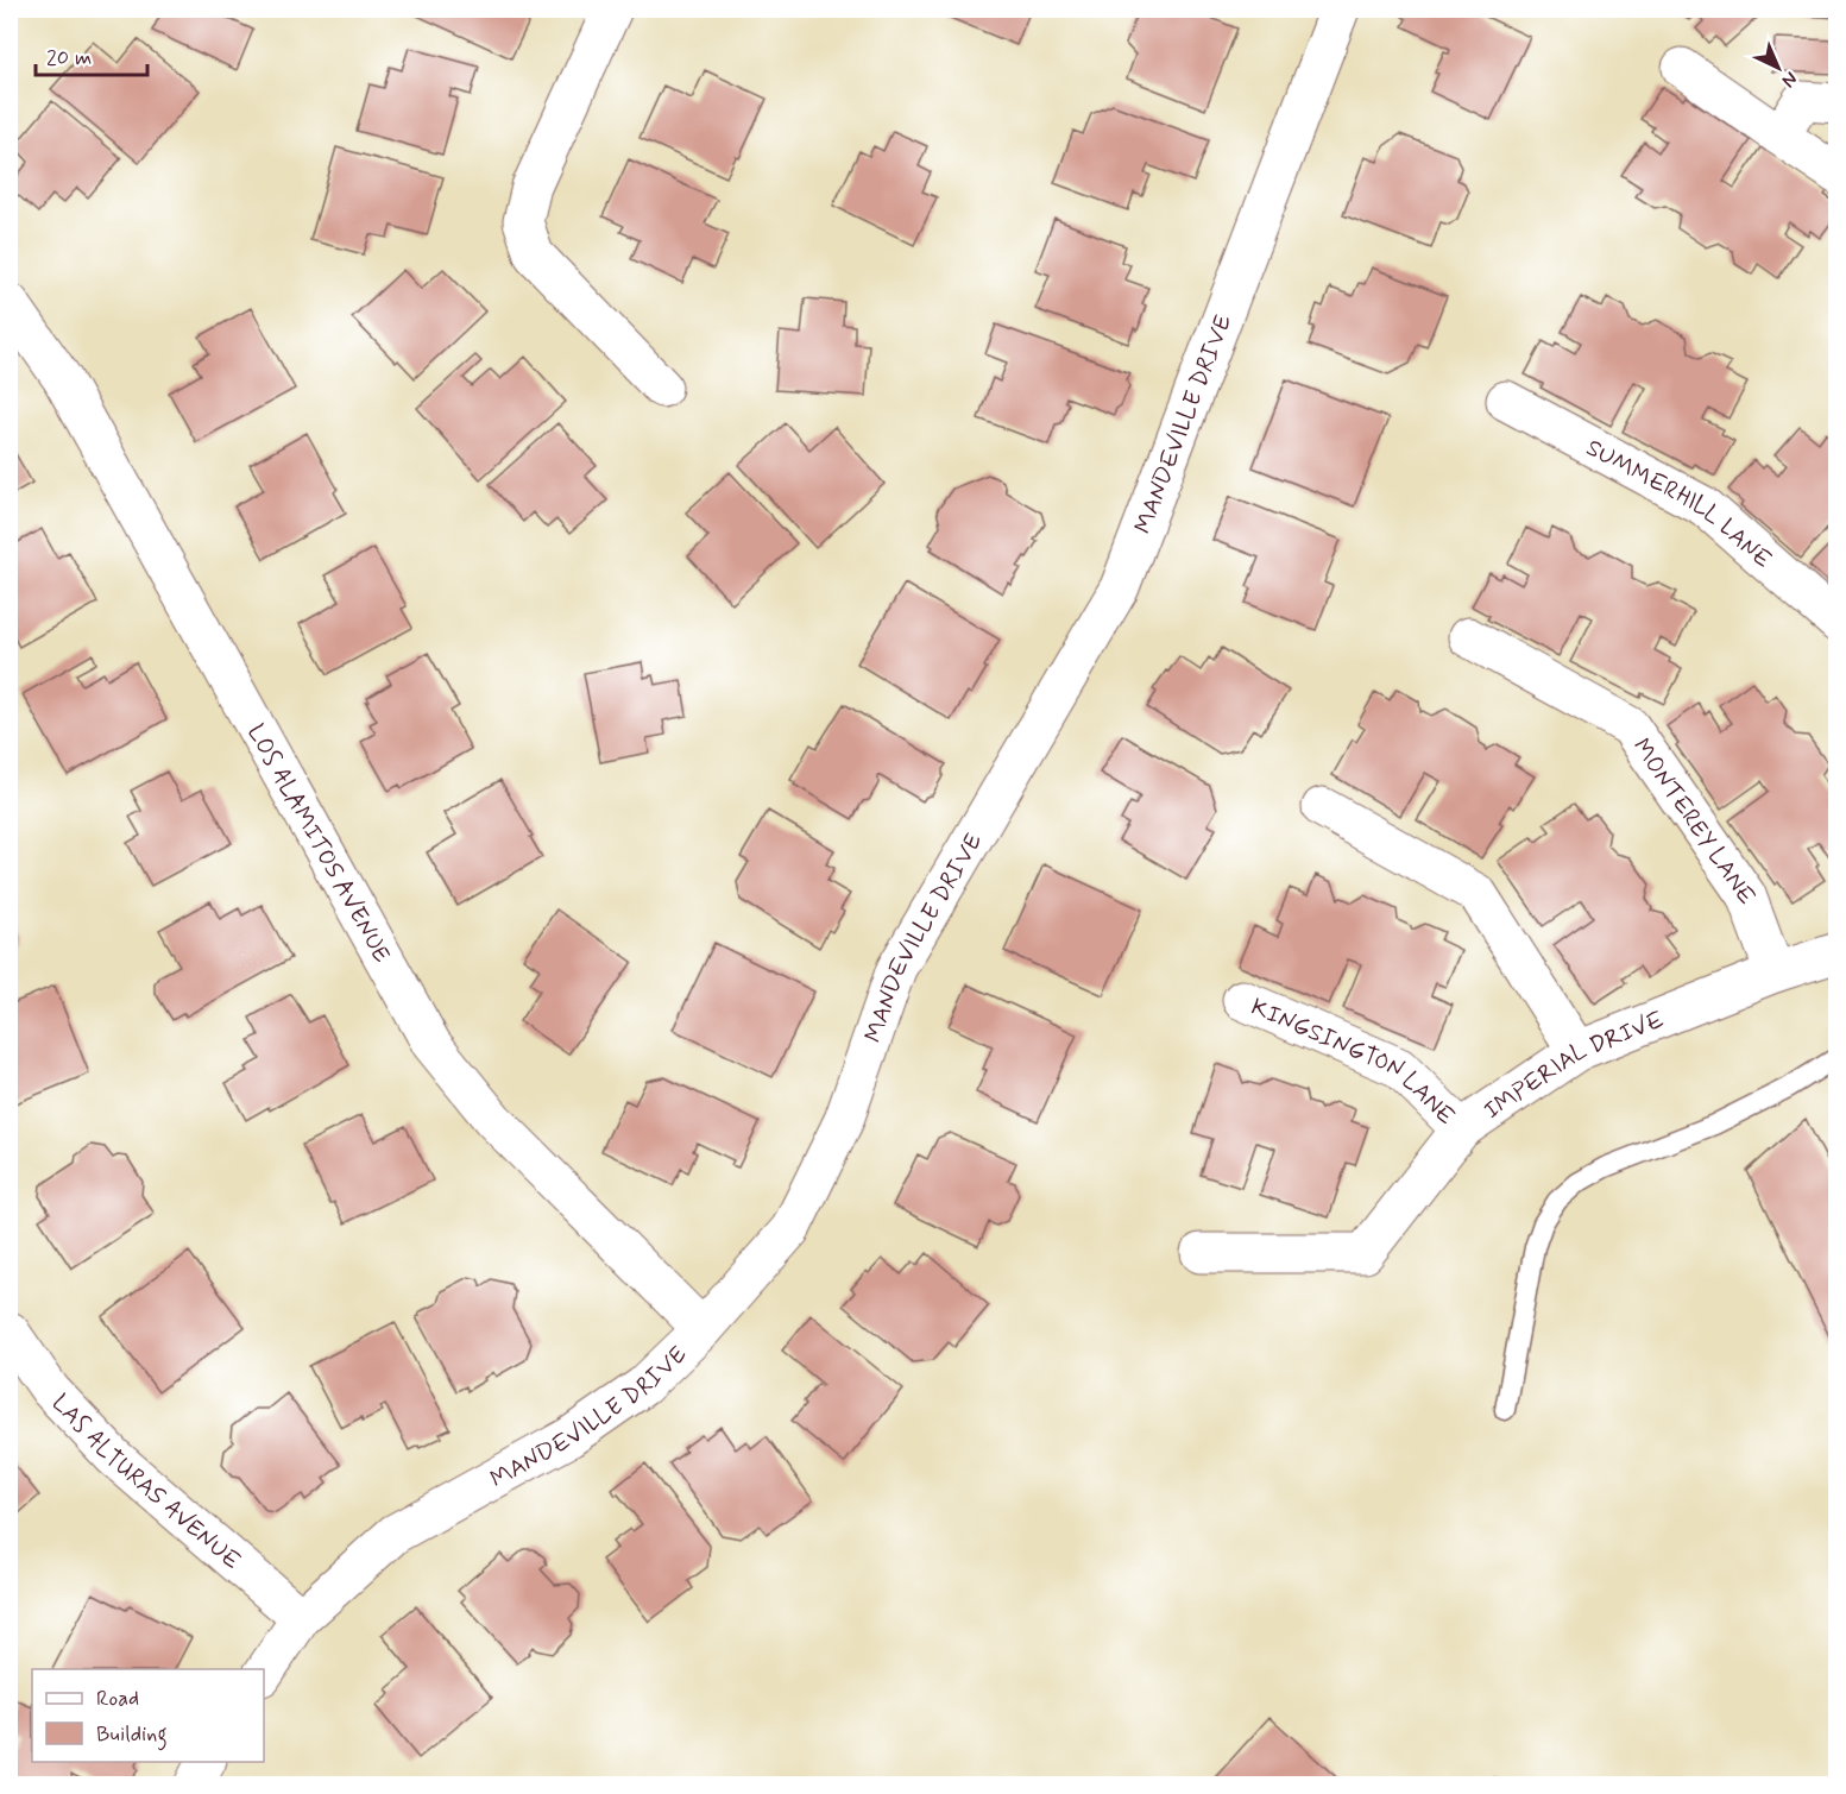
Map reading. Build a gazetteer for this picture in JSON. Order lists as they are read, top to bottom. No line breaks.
{"streets":{"street":["MANDEVILLE DRIVE","SUMMERHILL LANE","MONTEREY LANE","LOS ALAMITOS AVENUE","KINGSINGTON LANE","IMPERIAL DRIVE","LAS ALTURAS AVENUE"]},"crossings":[["MANDEVILLE DRIVE","LOS ALAMITOS AVENUE"],["MANDEVILLE DRIVE","LAS ALTURAS AVENUE"],["MONTEREY LANE","IMPERIAL DRIVE"],["KINGSINGTON LANE","IMPERIAL DRIVE"]],"legend":["Road","Building"],"scale_bar":"20 m","north":"bottom right"}
